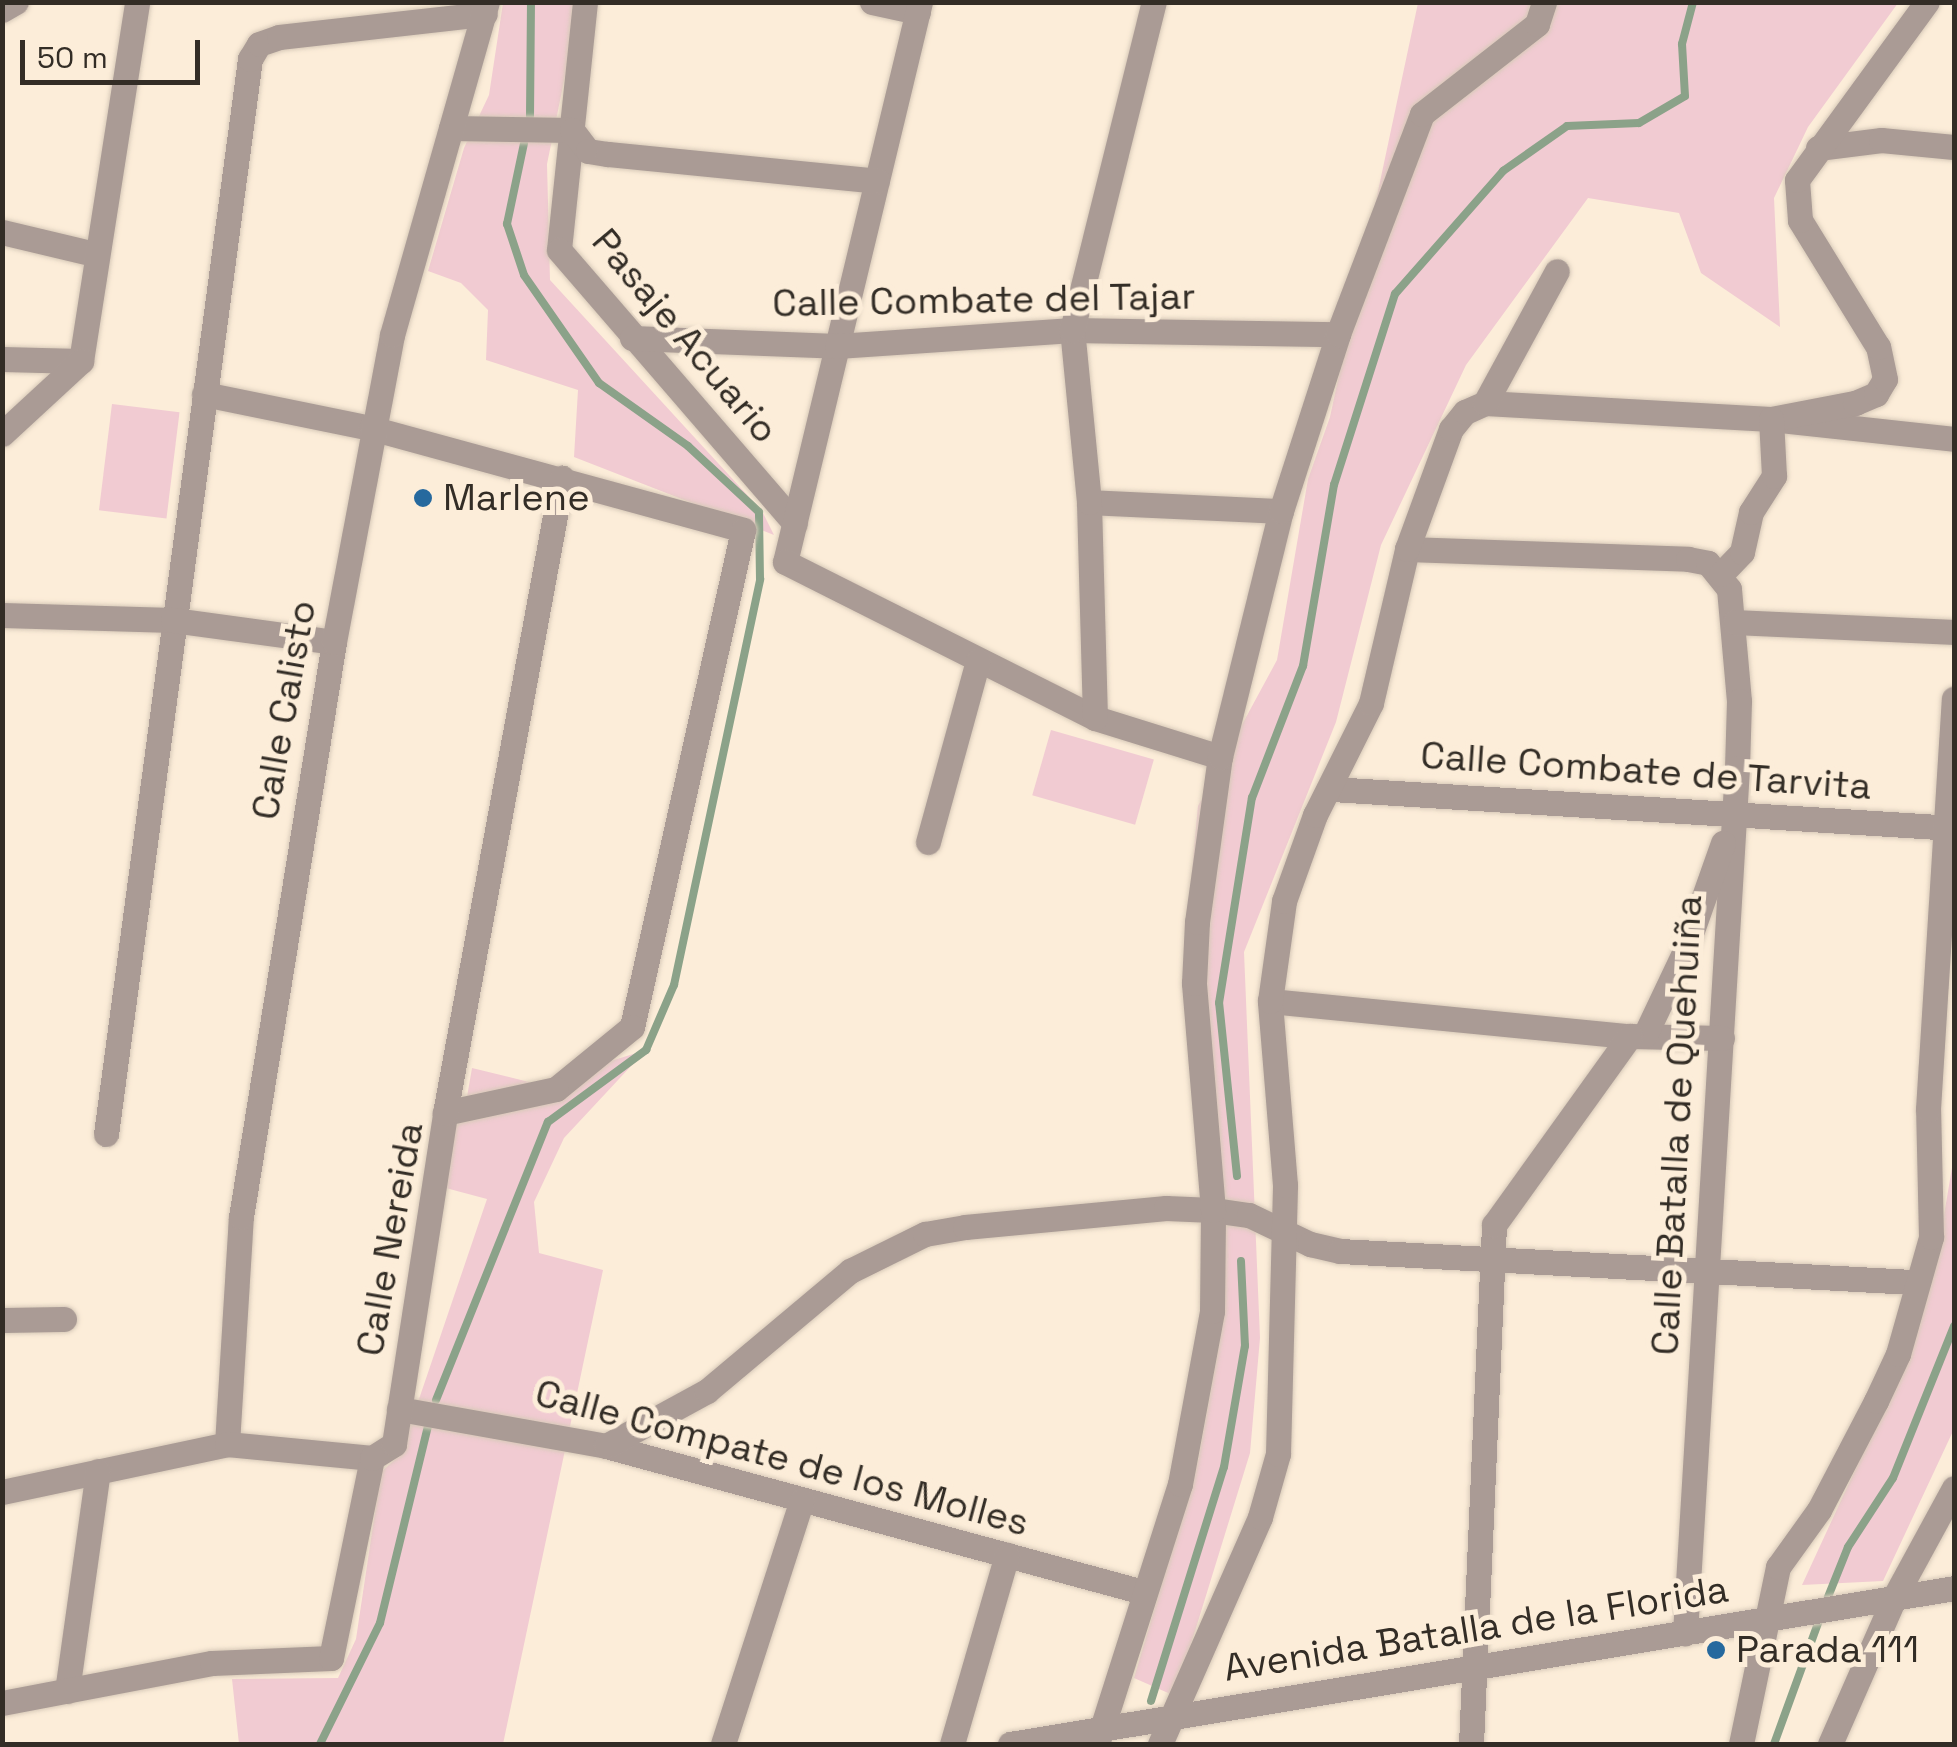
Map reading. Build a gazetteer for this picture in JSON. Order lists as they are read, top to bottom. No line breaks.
{"streets":{"street":["Calle Combate del Tajar","Pasaje Acuario","Calle Calisto","Calle Combate de Tarvita","Calle Batalla de Quehuiña","Calle Nereida","Calle Compate de los Molles","Avenida Batalla de la Florida"]},"crossings":[["Calle Combate del Tajar","Pasaje Acuario"],["Calle Combate de Tarvita","Calle Batalla de Quehuiña"],["Calle Batalla de Quehuiña","Avenida Batalla de la Florida"],["Calle Nereida","Calle Compate de los Molles"]],"places":["Marlene","Parada 111"],"scale_bar":"50 m"}
